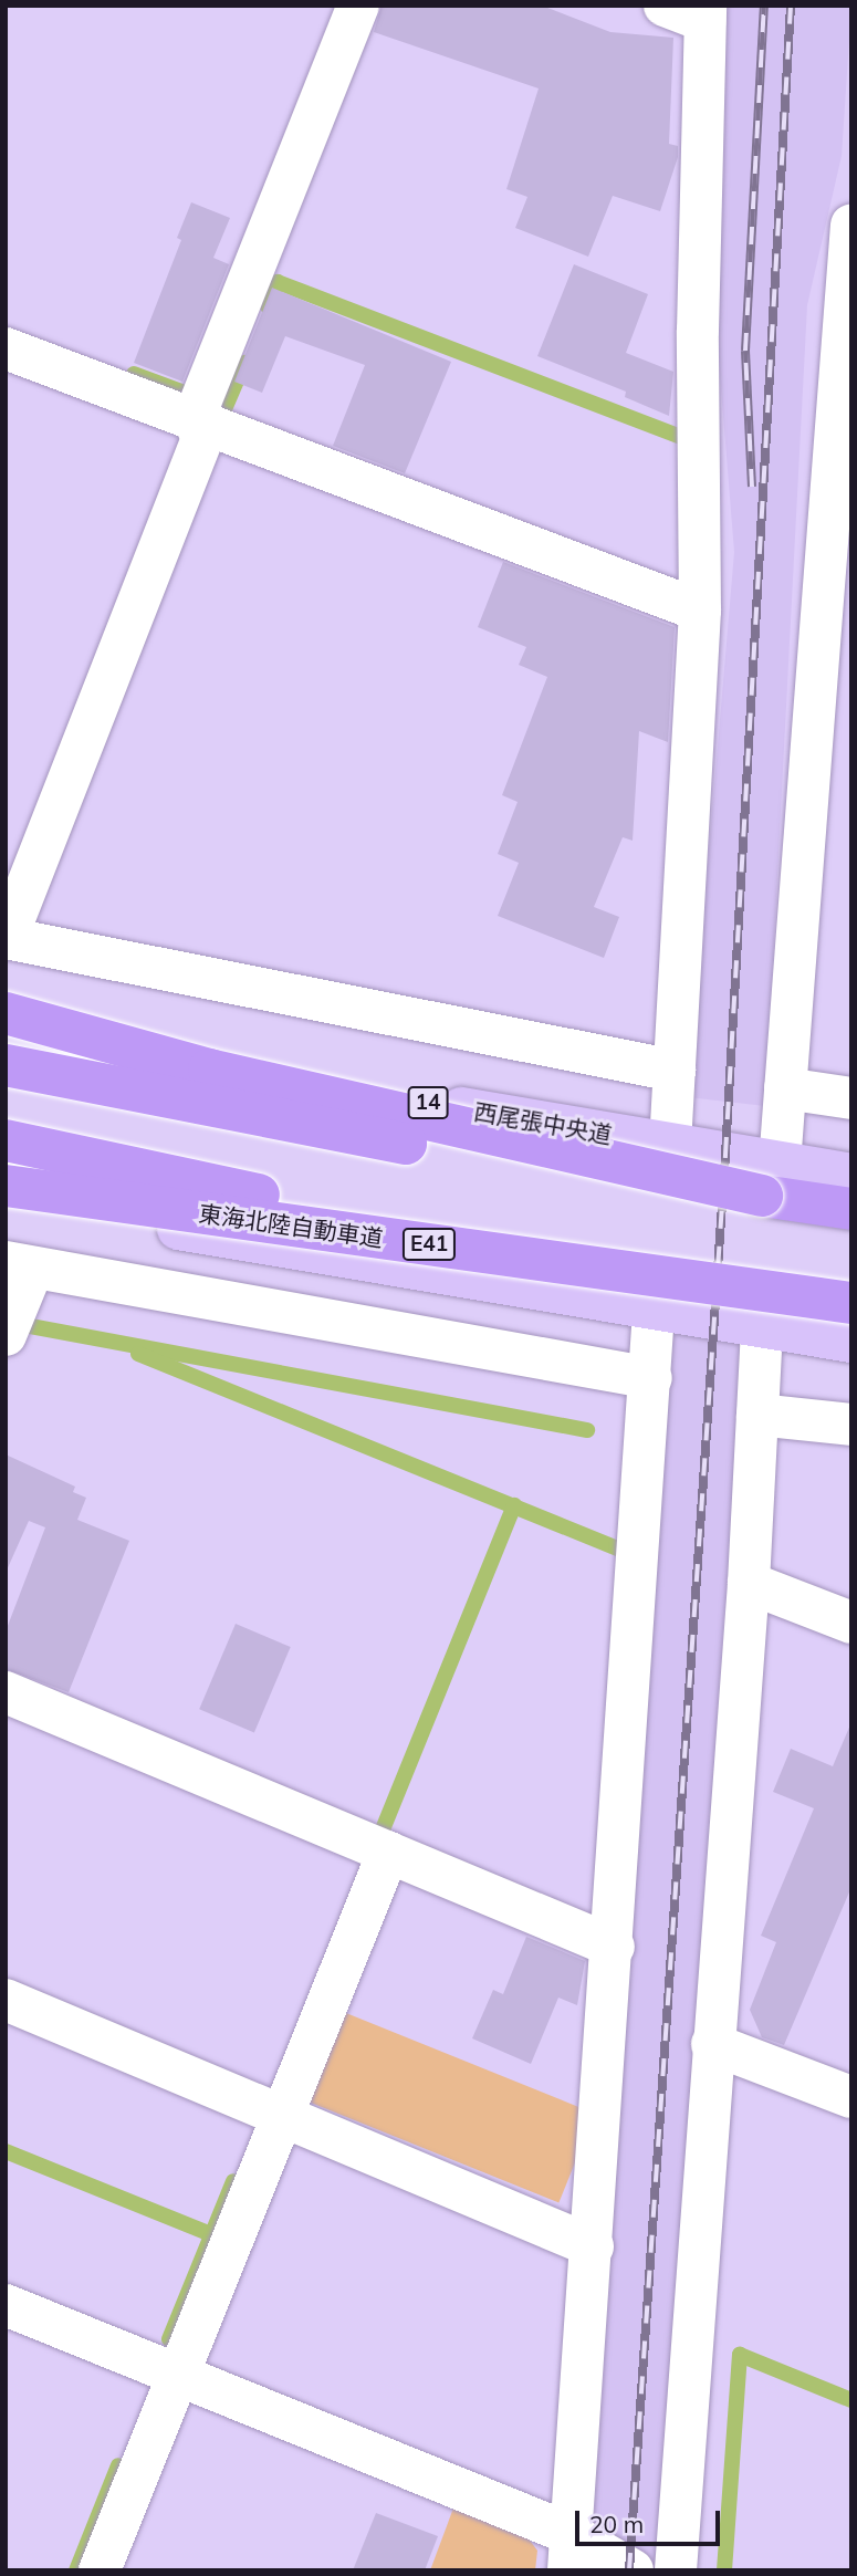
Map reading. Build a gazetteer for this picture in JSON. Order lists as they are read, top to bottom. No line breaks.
{"streets":{"highway":["東海北陸自動車道","E41"],"main road":["14","西尾張中央道"]},"scale_bar":"20 m"}
